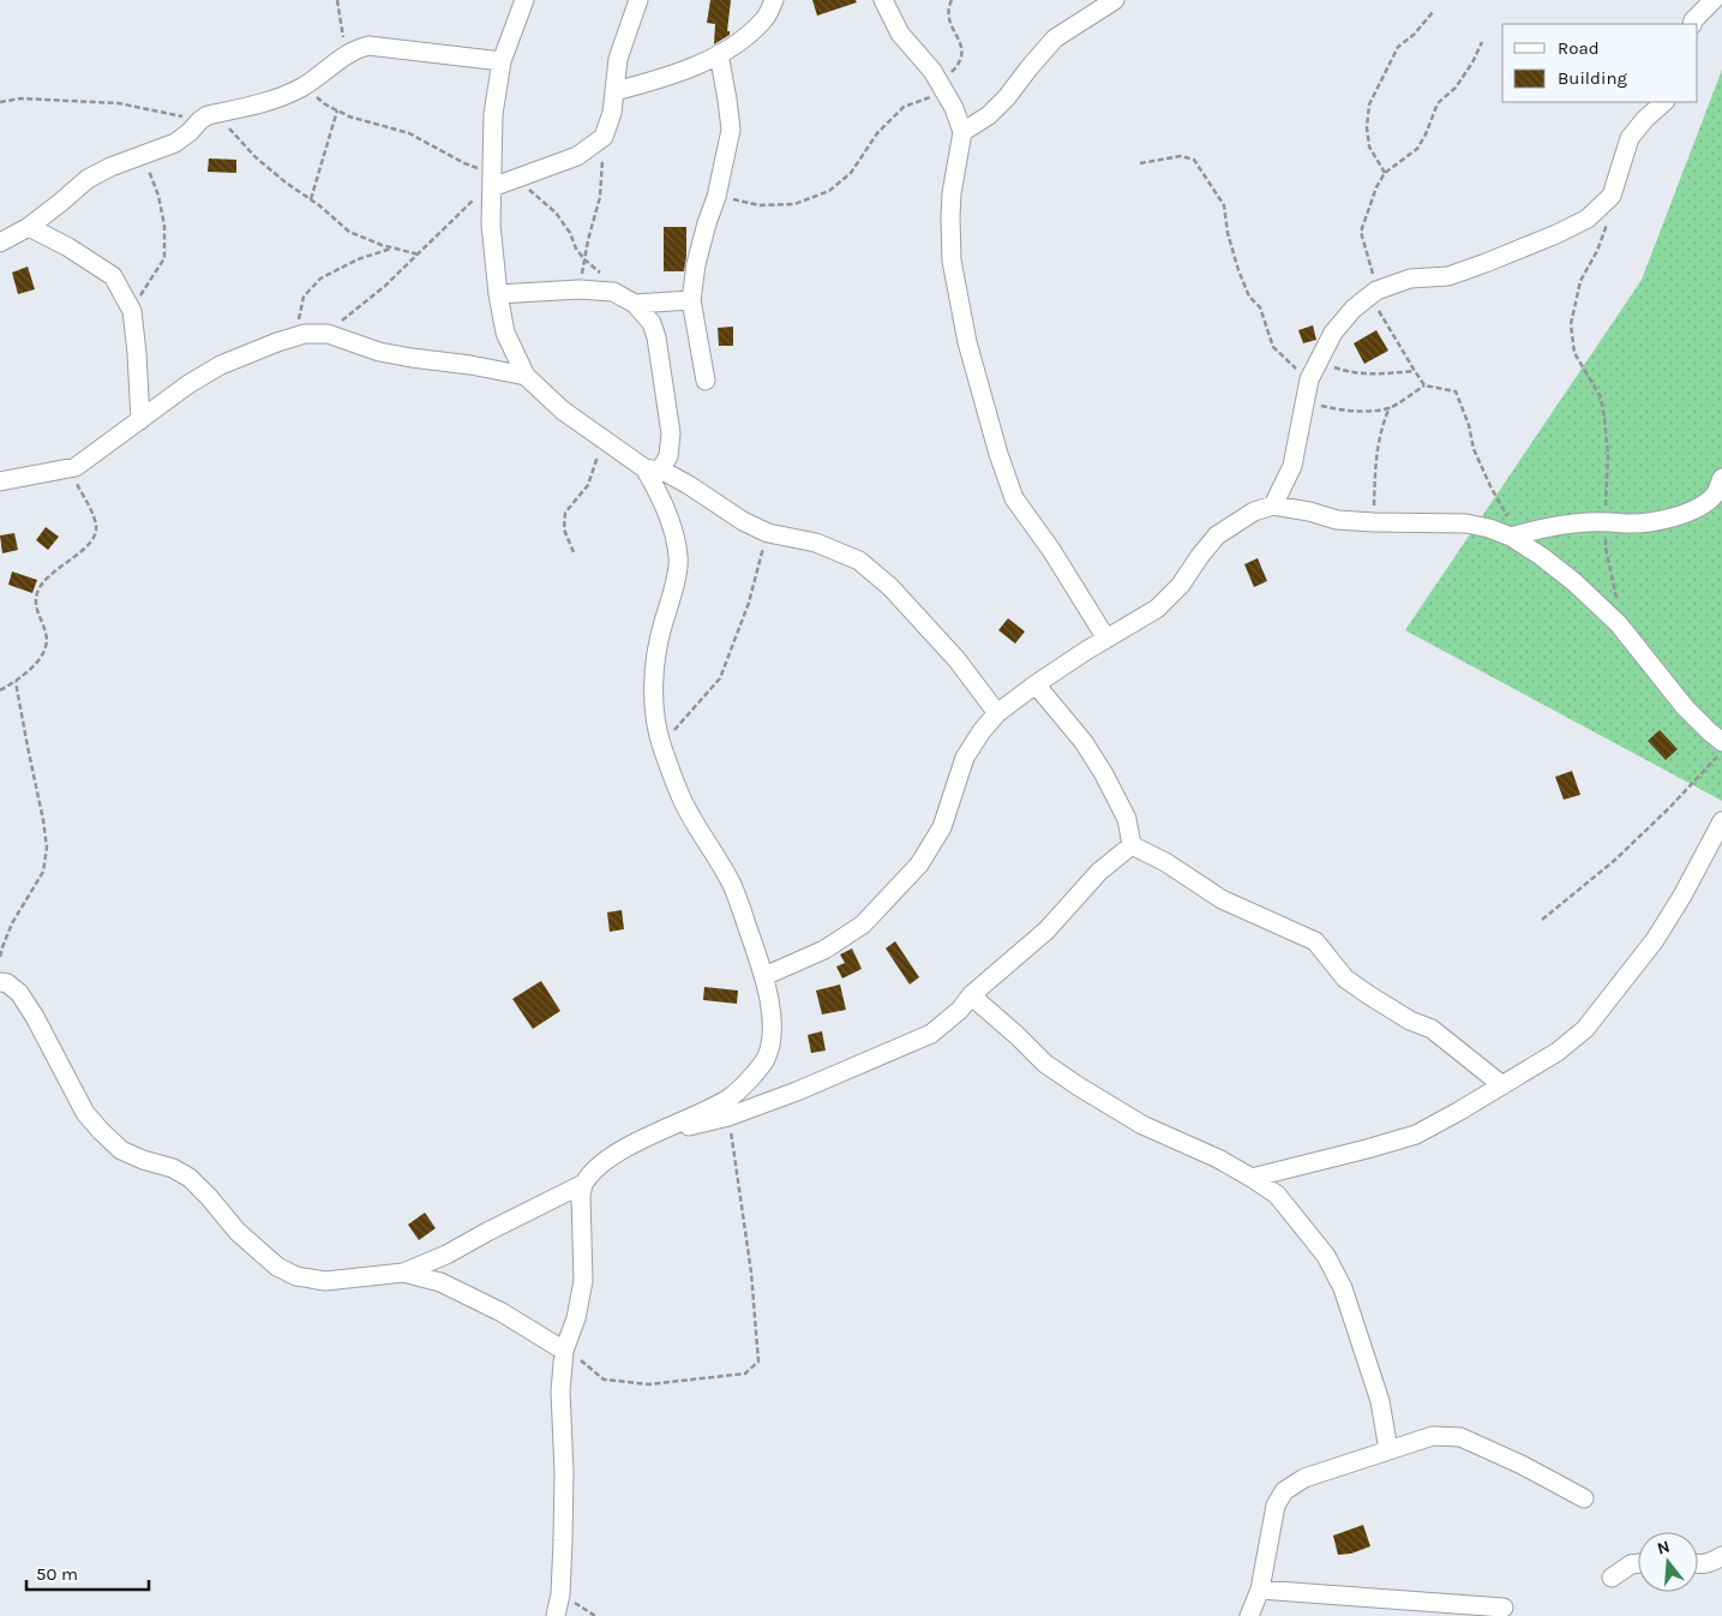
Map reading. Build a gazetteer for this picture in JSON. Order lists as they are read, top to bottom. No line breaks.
{"legend":["Road","Building"],"scale_bar":"50 m","north":"top"}
